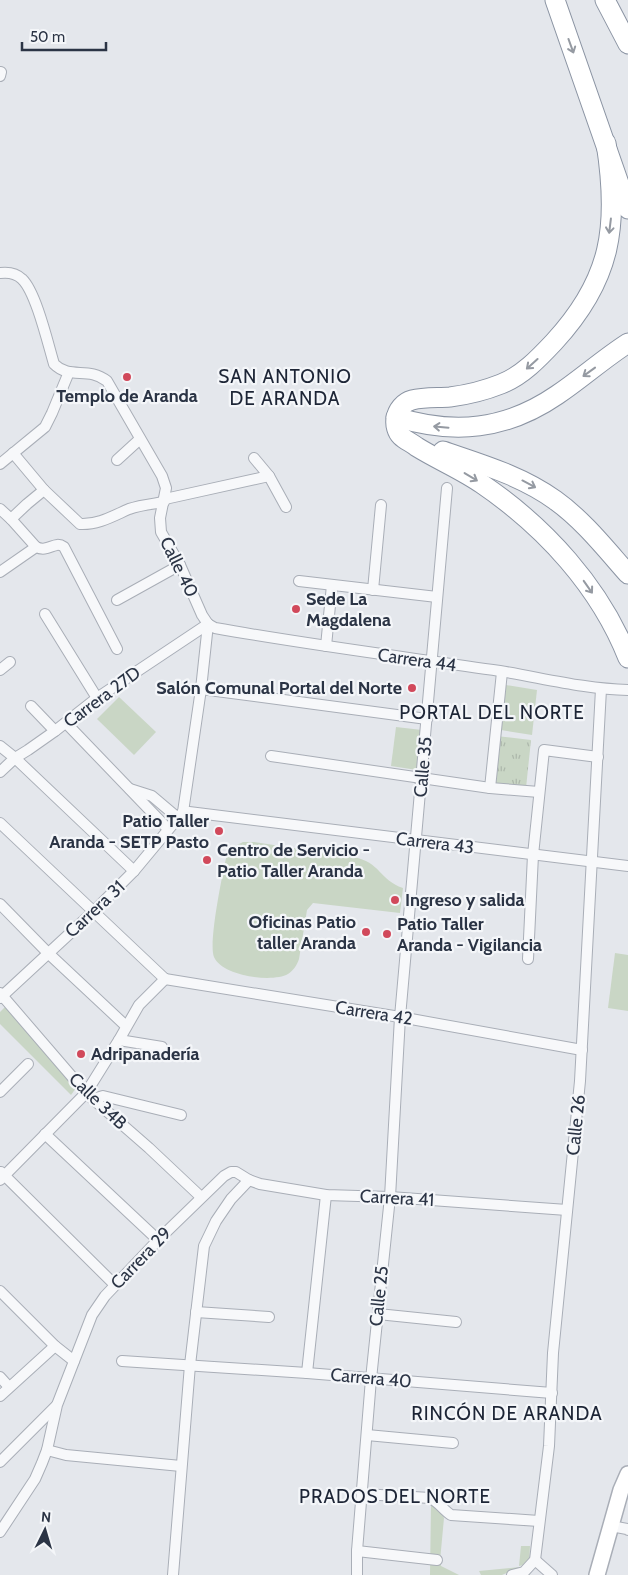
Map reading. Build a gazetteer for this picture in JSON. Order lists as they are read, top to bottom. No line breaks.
{"streets":{"street":["Calle 40","Carrera 44","Carrera 27D","Calle 35","Carrera 43","Carrera 31","Carrera 42","Calle 34B","Calle 26","Carrera 41","Carrera 29","Calle 25","Carrera 40"]},"crossings":[["Calle 40","Carrera 44"],["Calle 40","Carrera 27D"],["Carrera 44","Carrera 27D"],["Carrera 44","Calle 35"],["Carrera 44","Calle 26"],["Calle 35","Carrera 43"],["Calle 35","Carrera 42"],["Calle 35","Calle 25"],["Carrera 43","Carrera 31"],["Carrera 43","Calle 26"],["Carrera 31","Calle 34B"],["Carrera 42","Calle 26"],["Carrera 42","Calle 25"],["Calle 34B","Carrera 29"],["Calle 26","Carrera 41"],["Calle 26","Carrera 40"],["Carrera 41","Carrera 29"],["Carrera 41","Calle 25"],["Calle 25","Carrera 40"]],"districts":["SAN ANTONIO DE ARANDA","PORTAL DEL NORTE","RINCÓN DE ARANDA","PRADOS DEL NORTE"],"places":["Templo de Aranda","Sede La Magdalena","Salón Comunal Portal del Norte","Patio Taller Aranda - SETP Pasto","Centro de Servicio - Patio Taller Aranda","Ingreso y salida","Oficinas Patio taller Aranda","Patio Taller Aranda - Vigilancia","Adripanadería"],"scale_bar":"50 m","north":"top"}
